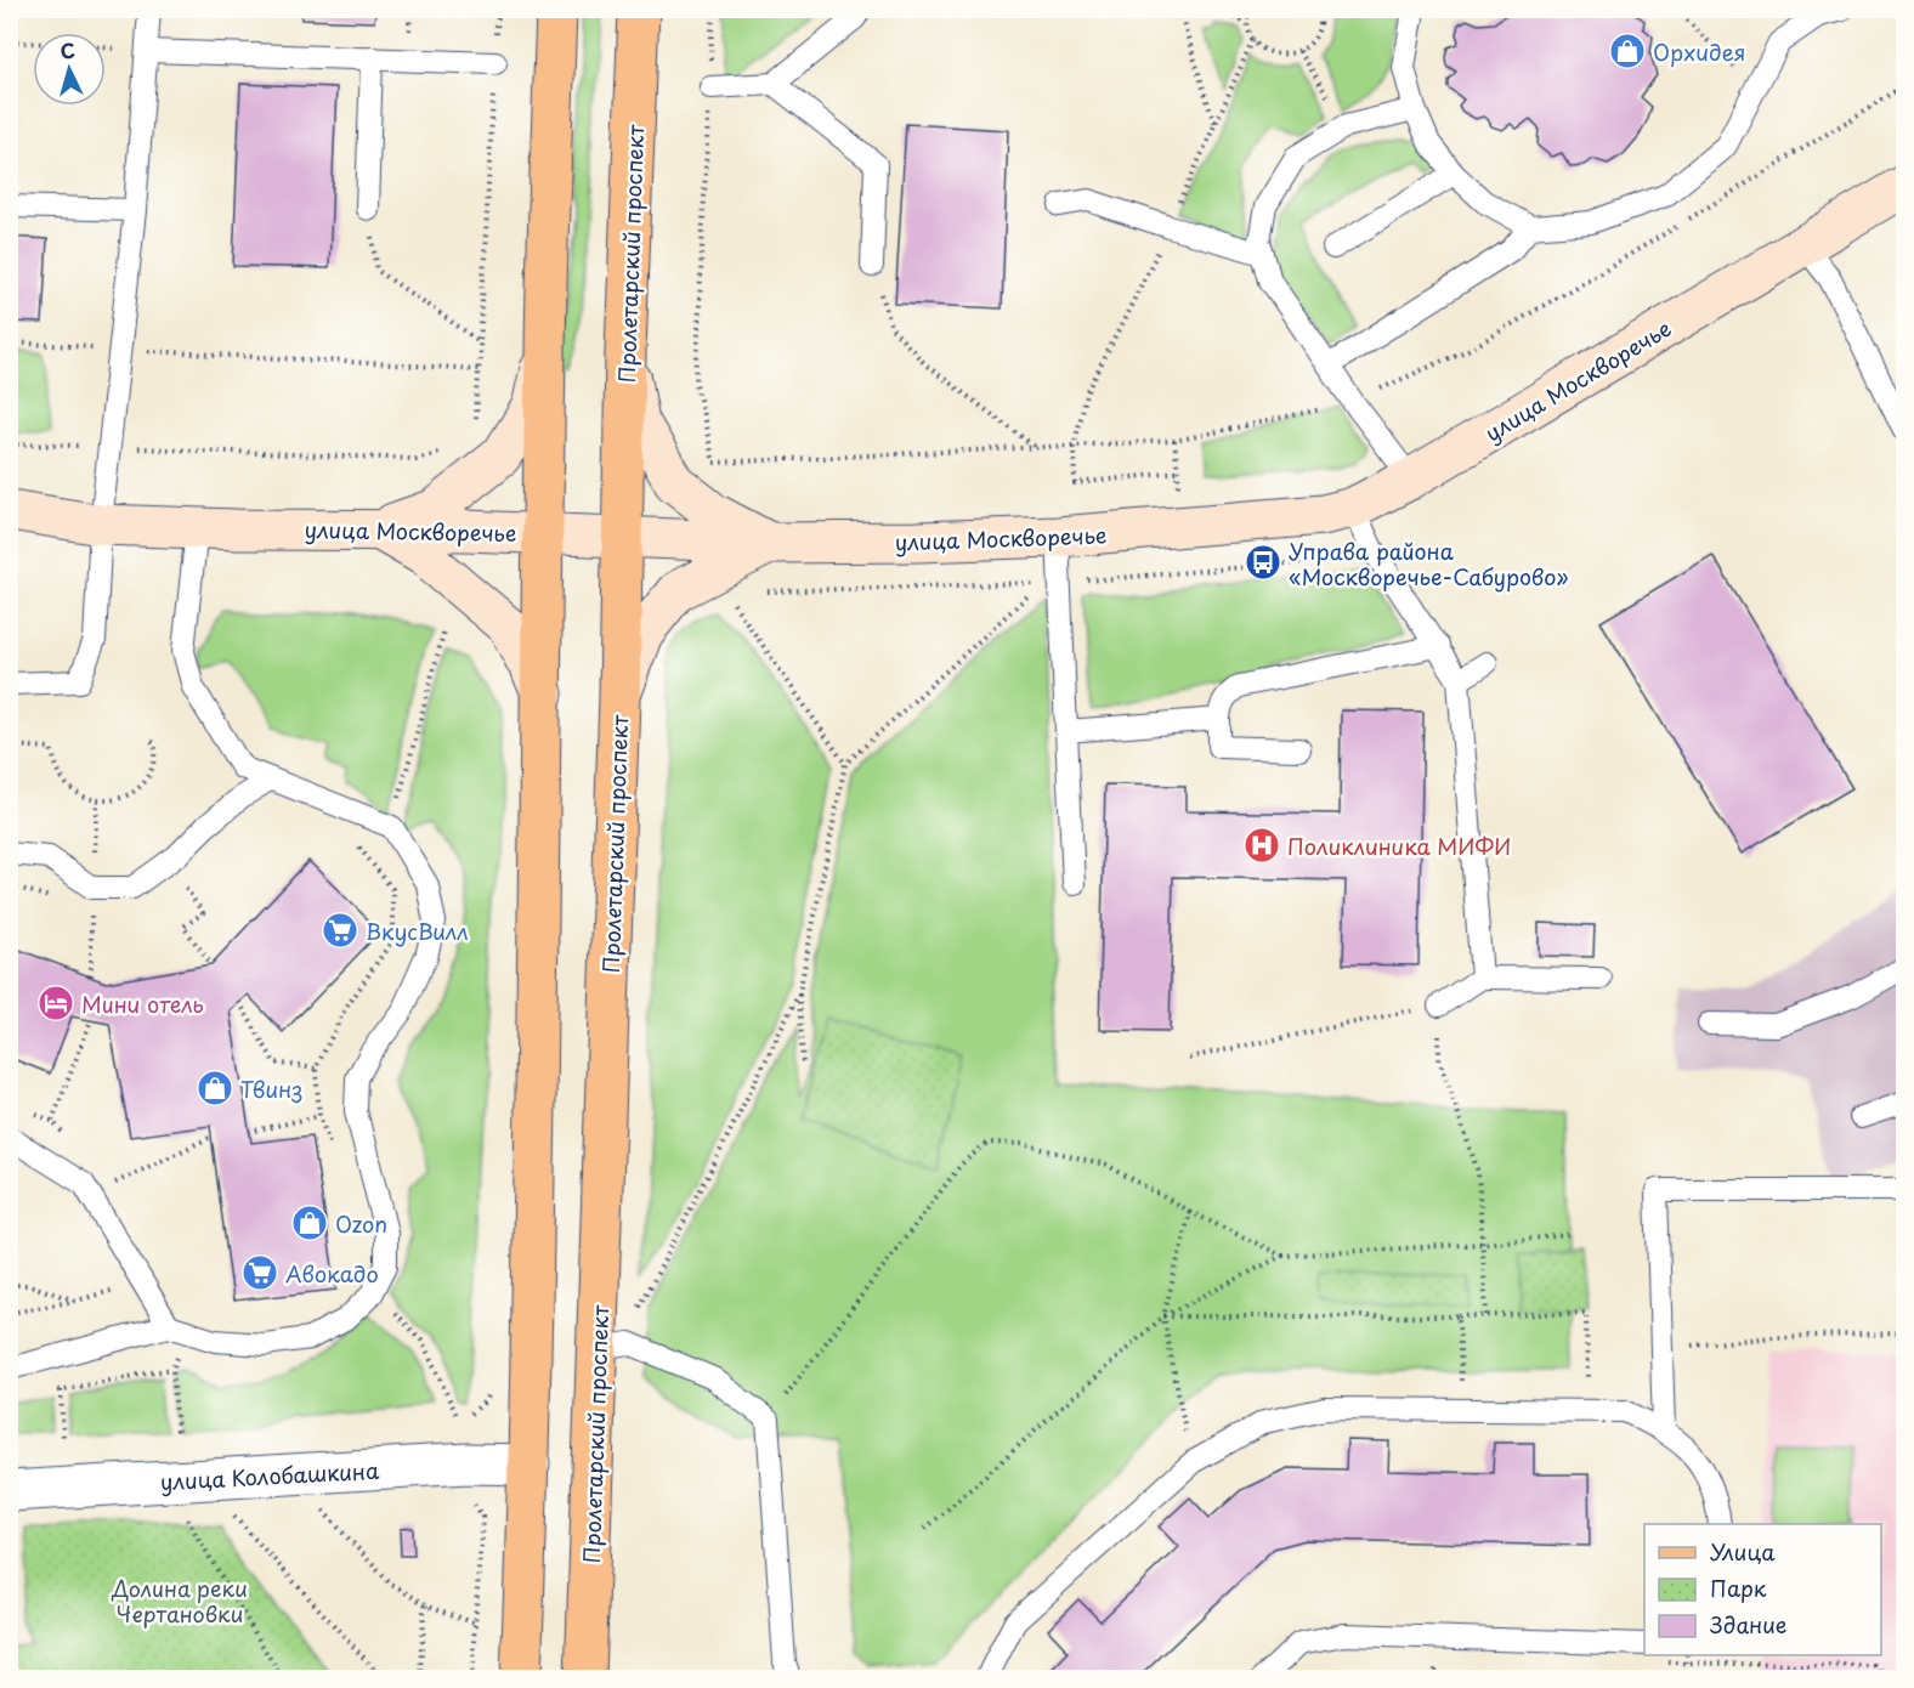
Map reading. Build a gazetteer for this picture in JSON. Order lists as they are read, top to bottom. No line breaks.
{"streets":{"main road":["Пролетарский проспект","улица Москворечье"],"street":["улица Колобашкина"]},"crossings":[["Пролетарский проспект","улица Москворечье"]],"parks":["Долина реки Чертановки"],"places":{"shop":["Орхидея","Твинз","Ozon"],"bus stop":["Управа района «Москворечье-Сабурово»"],"hospital":["Поликлиника МИФИ"],"supermarket":["ВкусВилл","Авокадо"],"hotel":["Мини отель"]},"legend":["Улица","Парк","Здание"],"north":"top"}
